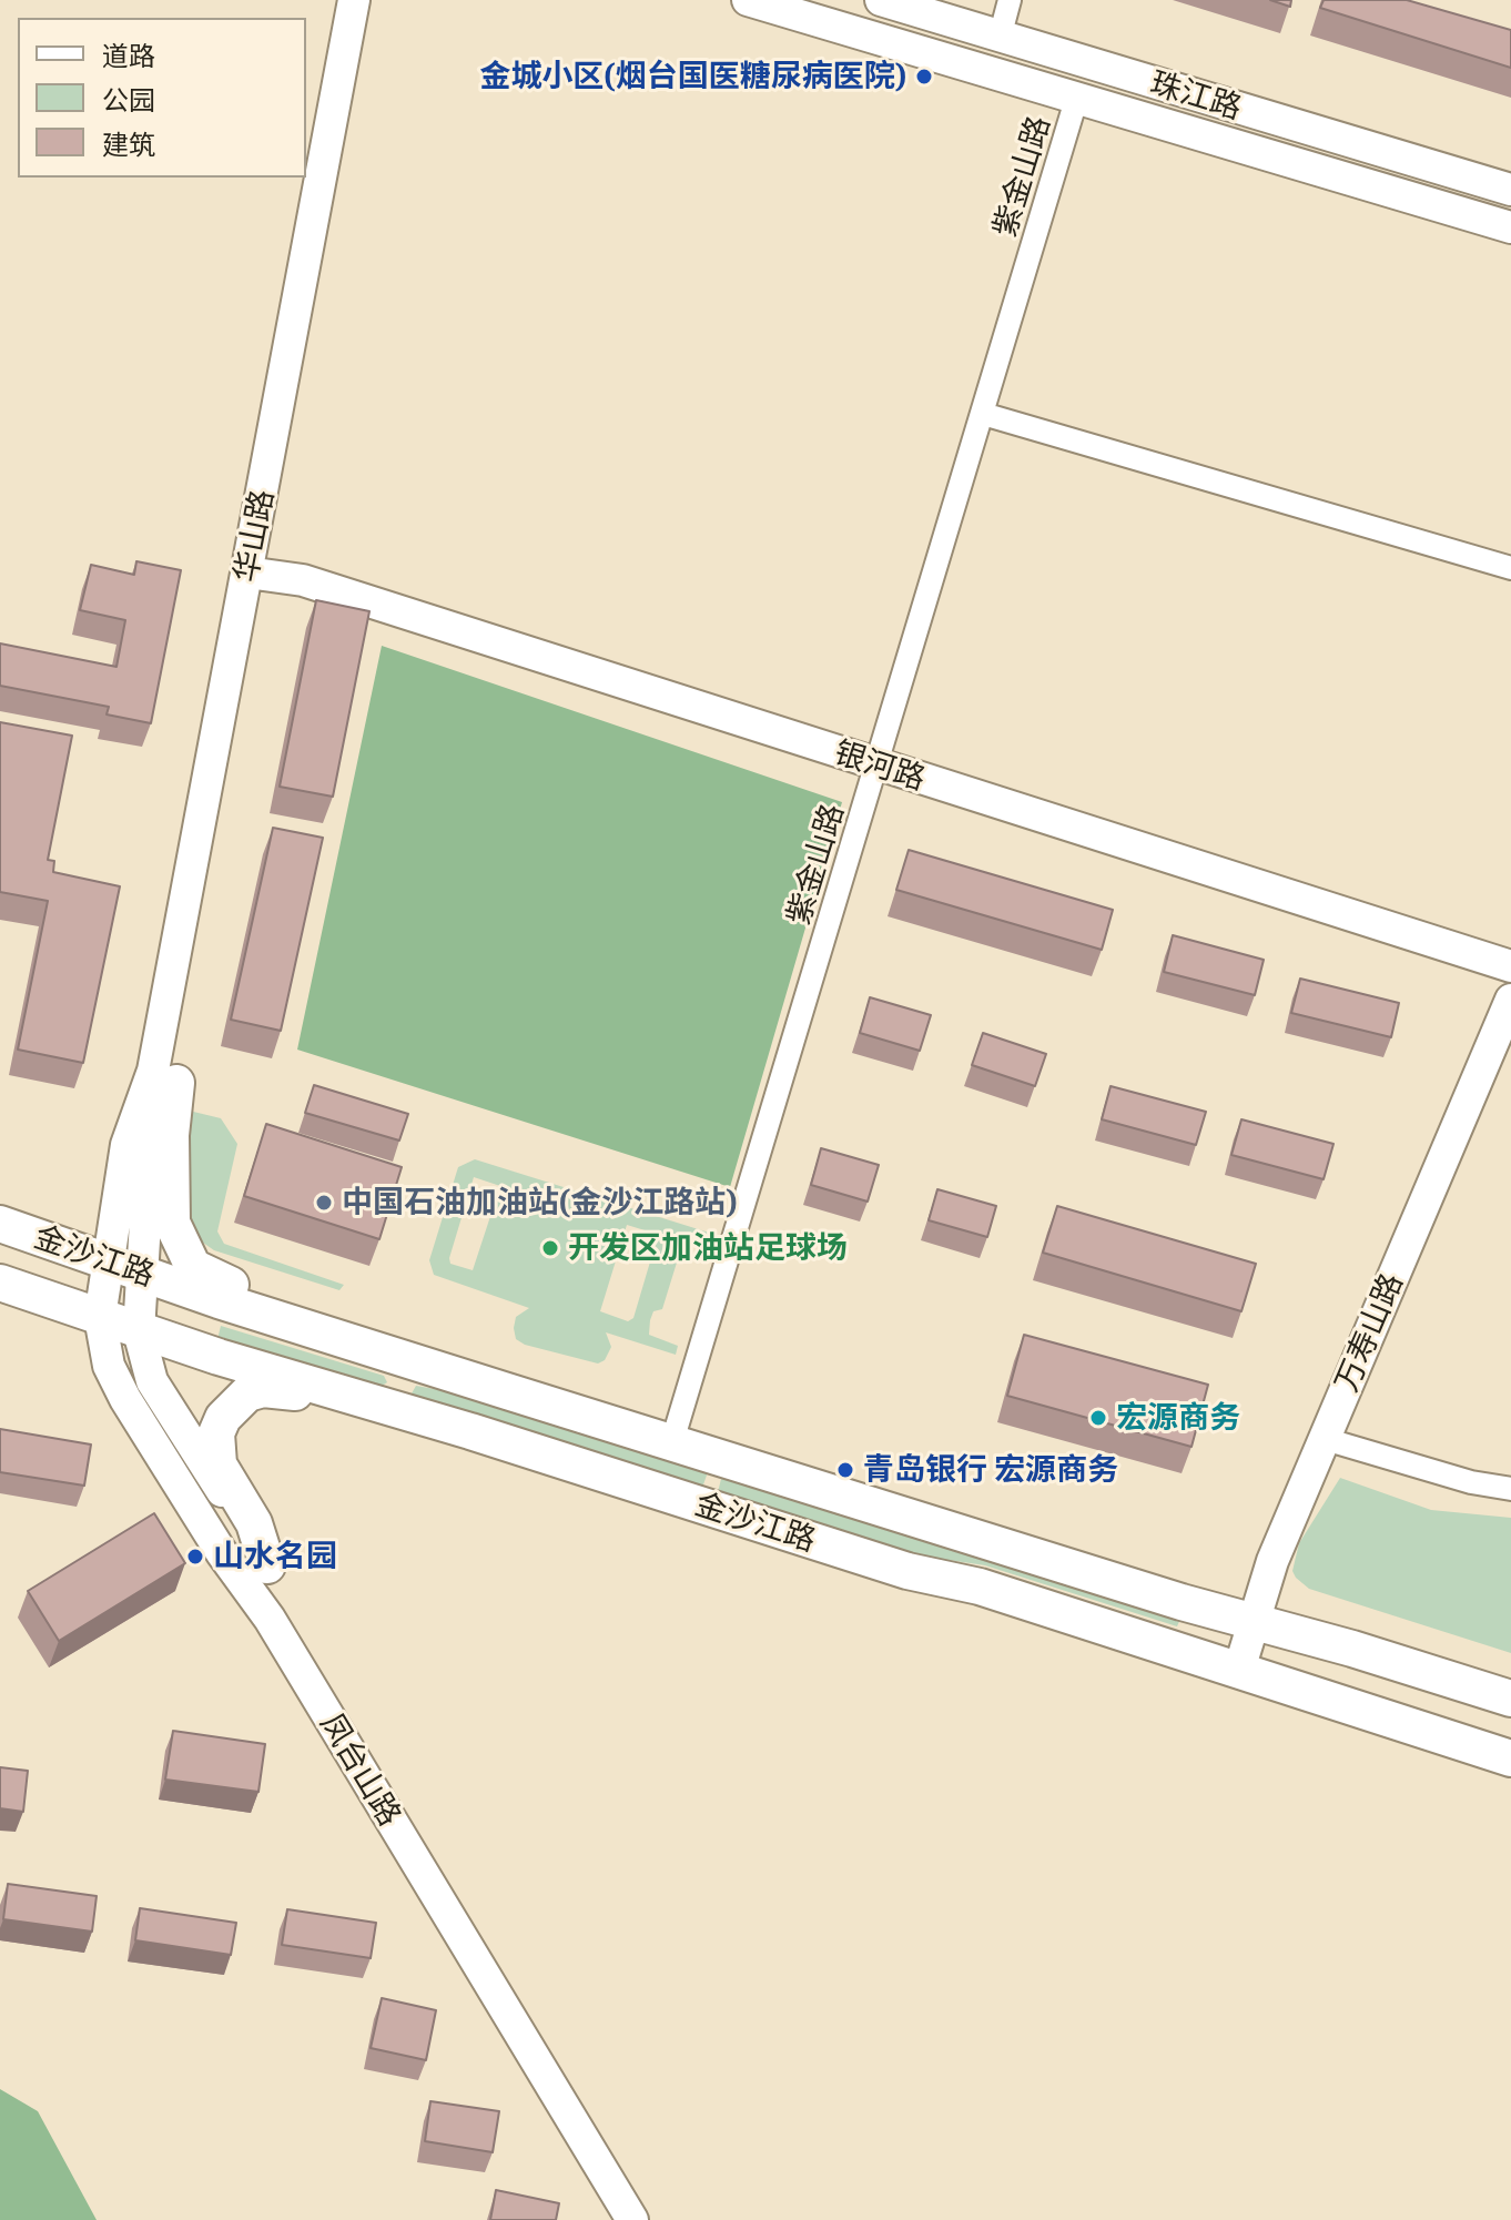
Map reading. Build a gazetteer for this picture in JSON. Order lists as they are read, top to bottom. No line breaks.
{"streets":{"main road":["金沙江路"],"street":["珠江路","紫金山路","华山路","银河路","万寿山路","凤台山路"]},"crossings":[["紫金山路","银河路"],["紫金山路","金沙江路"],["华山路","银河路"],["华山路","凤台山路"],["金沙江路","万寿山路"],["金沙江路","凤台山路"]],"places":["金城小区(烟台国医糖尿病医院)","中国石油加油站(金沙江路站)","开发区加油站足球场","宏源商务","青岛银行 宏源商务","山水名园"],"legend":["道路","公园","建筑"]}
